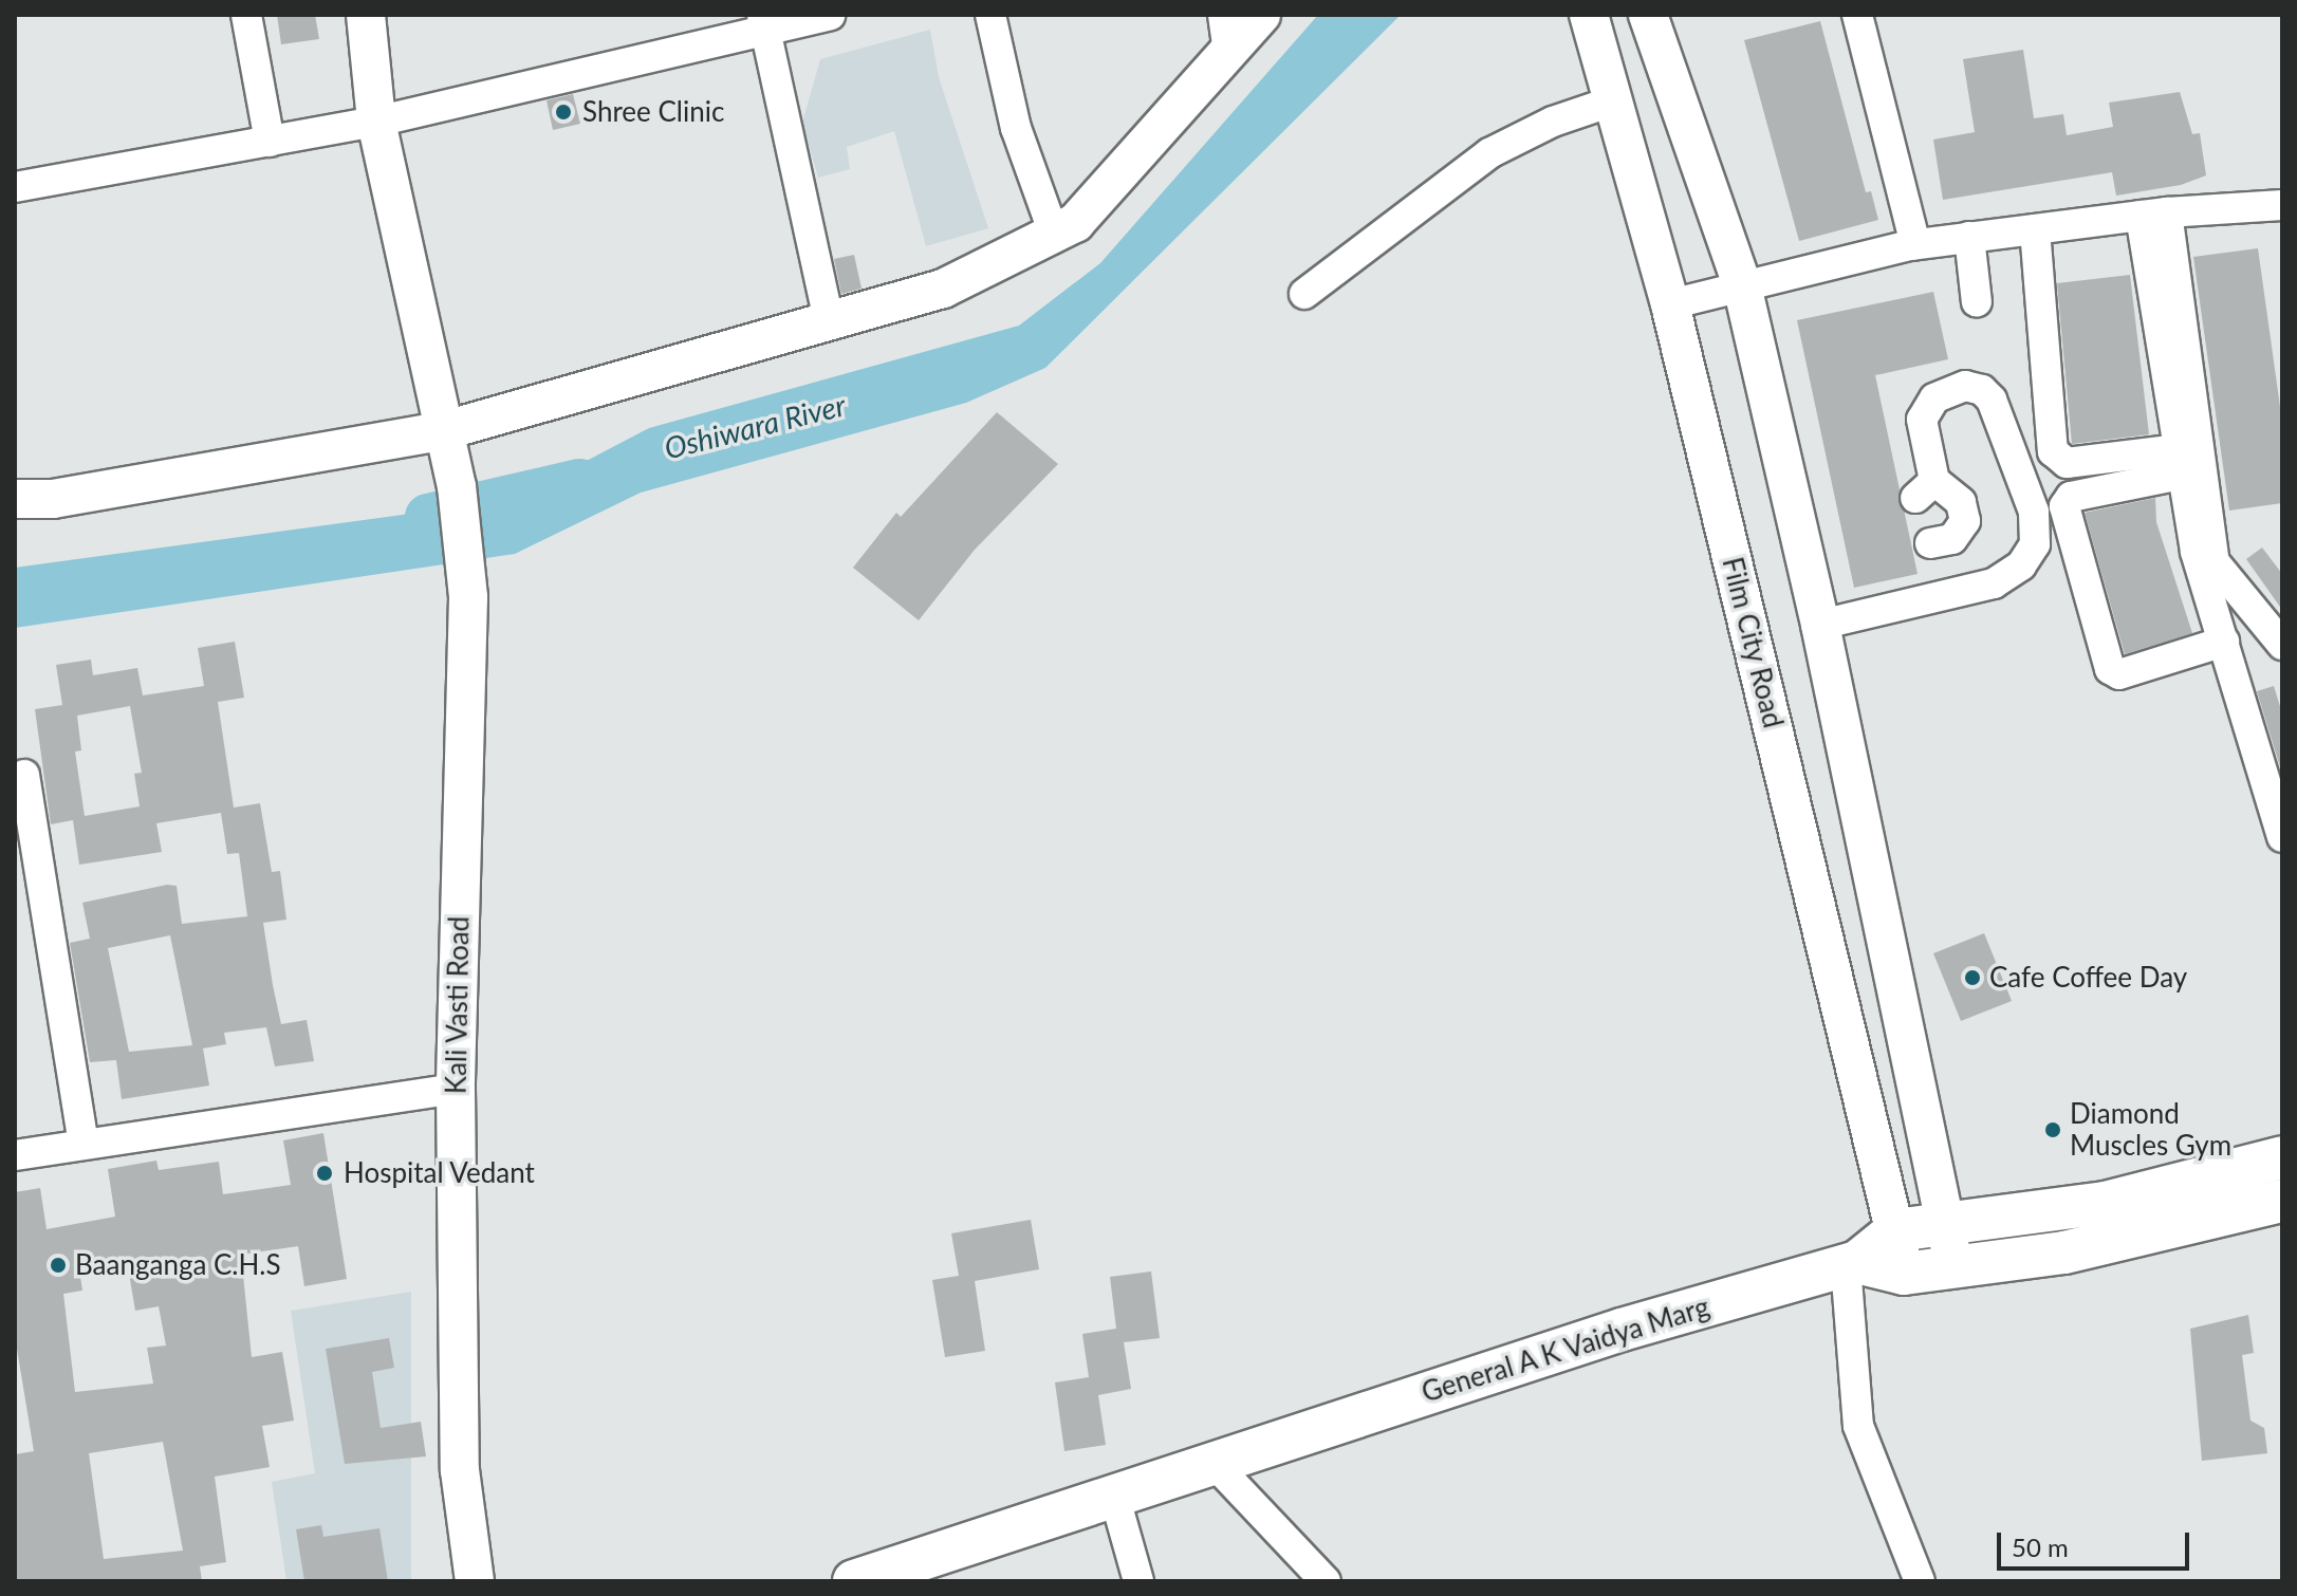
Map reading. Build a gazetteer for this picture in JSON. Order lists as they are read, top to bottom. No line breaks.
{"streets":{"main road":["General A K Vaidya Marg"],"street":["Film City Road","Kali Vasti Road"]},"crossings":[["Film City Road","General A K Vaidya Marg"]],"water":["Oshiwara River"],"places":["Shree Clinic","Cafe Coffee Day","Diamond Muscles Gym","Hospital Vedant","Baanganga C.H.S"],"scale_bar":"50 m"}
